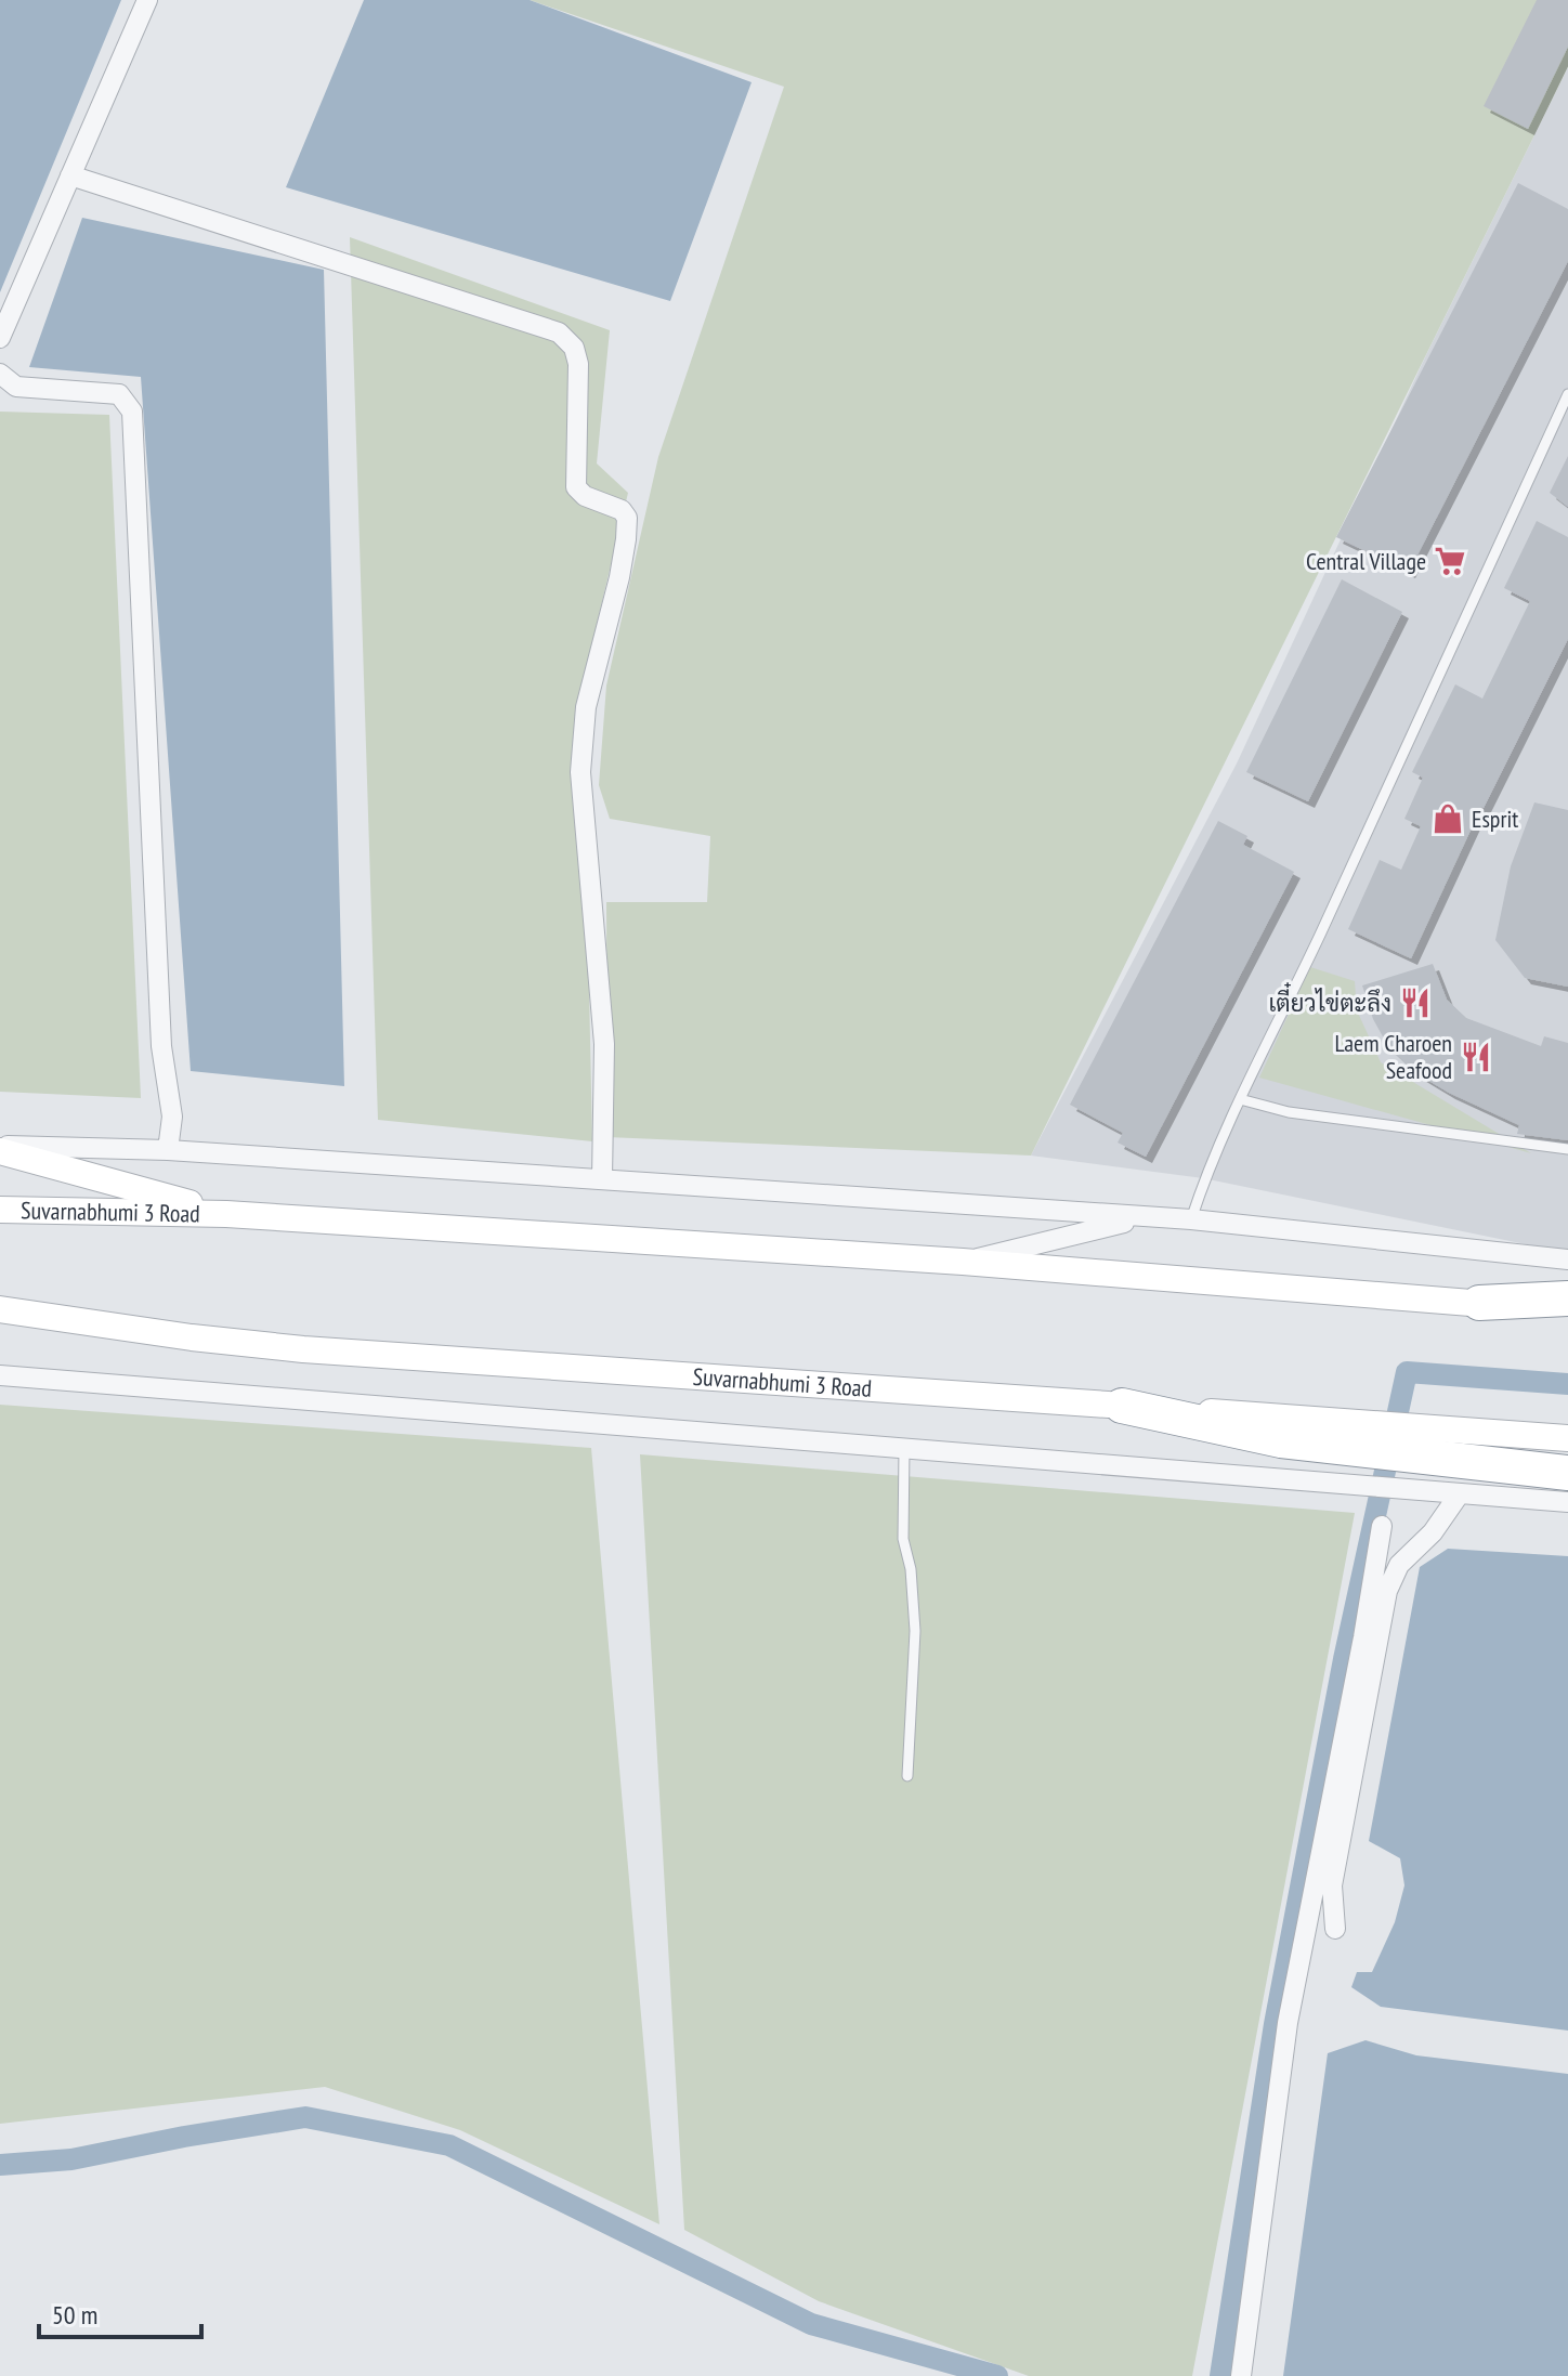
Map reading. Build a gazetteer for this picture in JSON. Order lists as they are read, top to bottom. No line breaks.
{"streets":{"main road":["Suvarnabhumi 3 Road"]},"places":{"supermarket":["Central Village"],"shop":["Esprit"],"restaurant":["เตี๋ยวไข่ตะลึง","Laem Charoen Seafood"]},"scale_bar":"50 m"}
